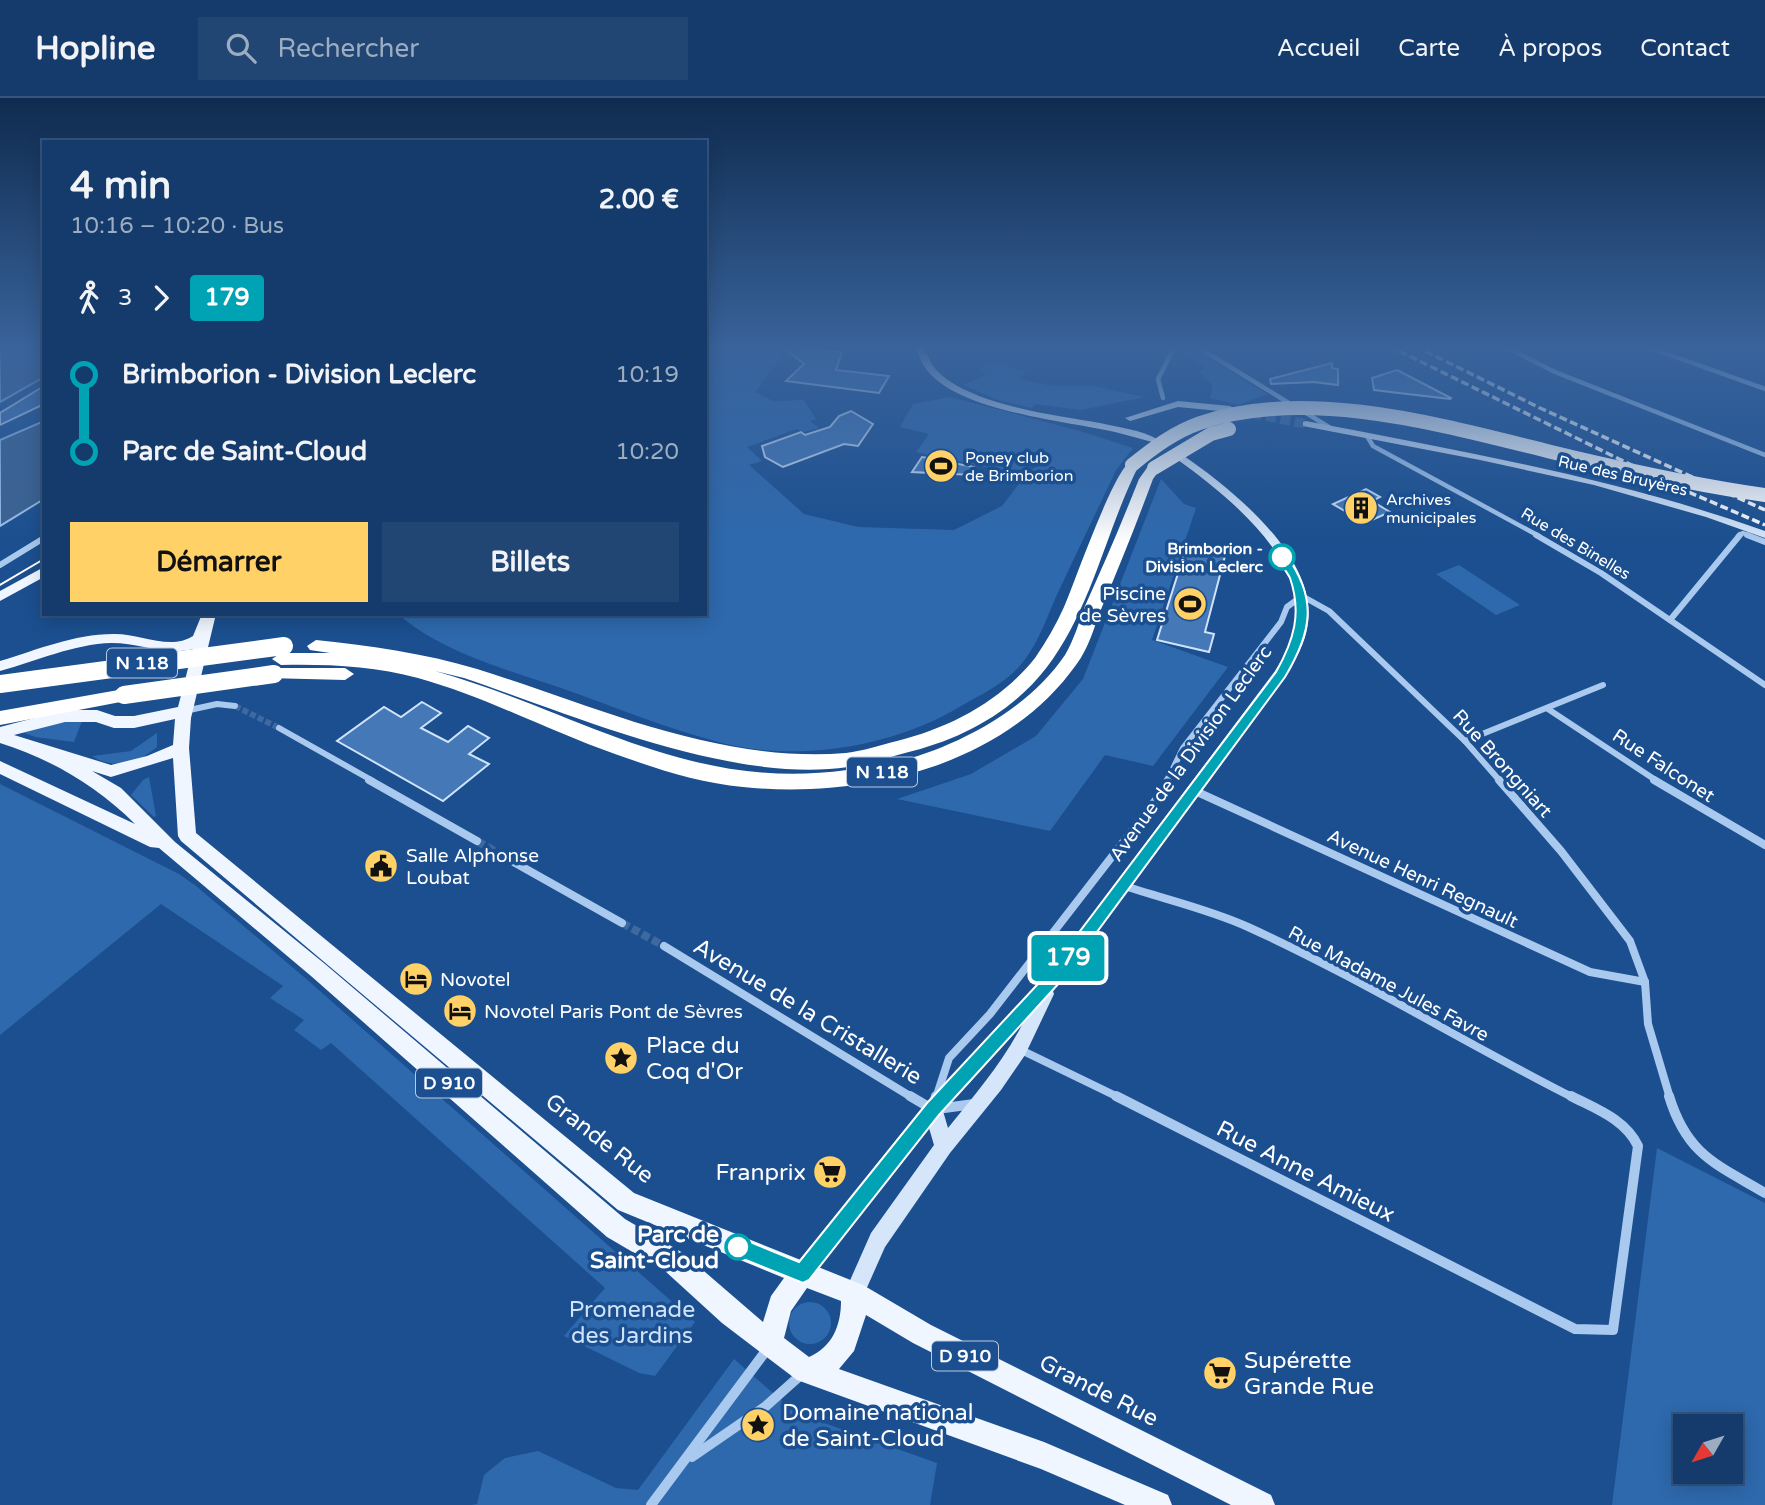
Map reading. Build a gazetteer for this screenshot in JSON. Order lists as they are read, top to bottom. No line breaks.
{"streets":{"highway":["N 118"],"main road":["Rue des Bruyères","Avenue de la Division Leclerc","D 910","Grande Rue"],"street":["Rue des Binelles","Rue Brongniart","Rue Falconet","Avenue Henri Regnault","Rue Madame Jules Favre","Avenue de la Cristallerie","Rue Anne Amieux"]},"crossings":[["Rue des Bruyères","Rue des Binelles"],["Avenue de la Division Leclerc","Rue Brongniart"],["Avenue de la Division Leclerc","Avenue Henri Regnault"],["Avenue de la Division Leclerc","Rue Madame Jules Favre"],["Avenue de la Division Leclerc","Avenue de la Cristallerie"],["Avenue de la Division Leclerc","D 910"],["Avenue de la Division Leclerc","Grande Rue"],["Avenue de la Division Leclerc","Rue Anne Amieux"],["Rue Brongniart","Avenue Henri Regnault"],["Rue Madame Jules Favre","Rue Anne Amieux"],["D 910","Grande Rue"]],"parks":["Promenade des Jardins"],"places":{"sports":["Poney club de Brimborion","Piscine de Sèvres"],"building":["Archives municipales"],"other":["Brimborion - Division Leclerc","Parc de Saint-Cloud"],"public building":["Salle Alphonse Loubat"],"hotel":["Novotel","Novotel Paris Pont de Sèvres"],"place":["Place du Coq d'Or","Domaine national de Saint-Cloud"],"supermarket":["Franprix","Supérette Grande Rue"]},"lines":["bus line 179"],"north":"bottom left","page":{"header":"Hopline","search":"Rechercher","nav":["Accueil","Carte","À propos","Contact"],"on_map":"179","heading":["4 min","10:16 – 10:20 · Bus","2.00 €"],"legs":["3","179"],"list":[{"name":"Brimborion - Division Leclerc","value":"10:19"},{"name":"Parc de Saint-Cloud","value":"10:20"}],"buttons":["Démarrer","Billets"]}}
